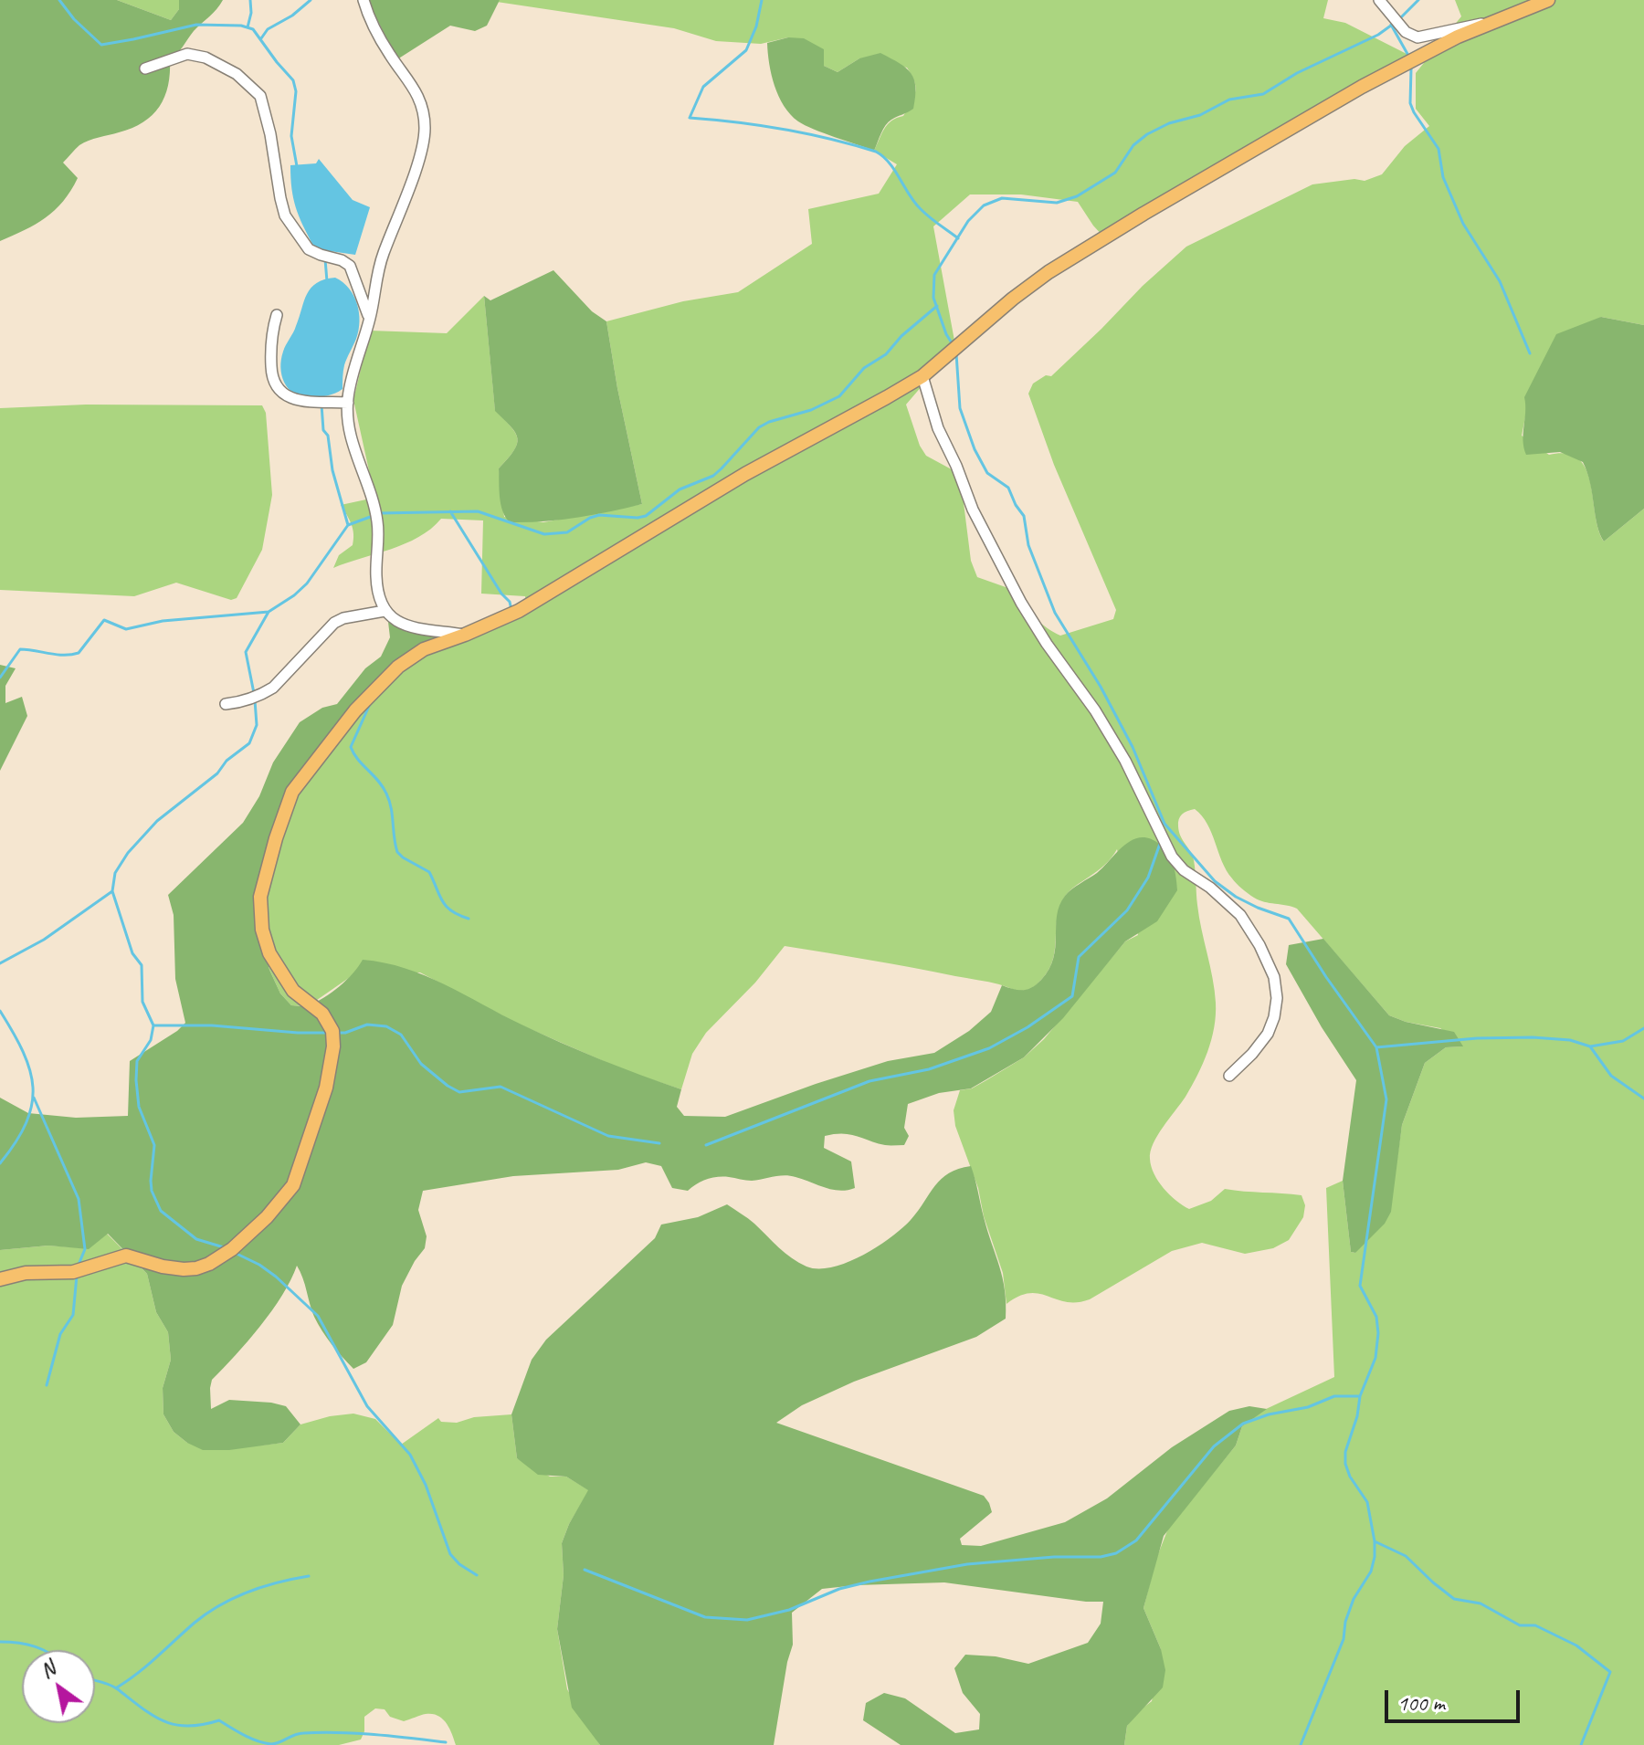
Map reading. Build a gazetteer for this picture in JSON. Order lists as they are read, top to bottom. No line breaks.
{"scale_bar":"100 m","north":"top left"}
